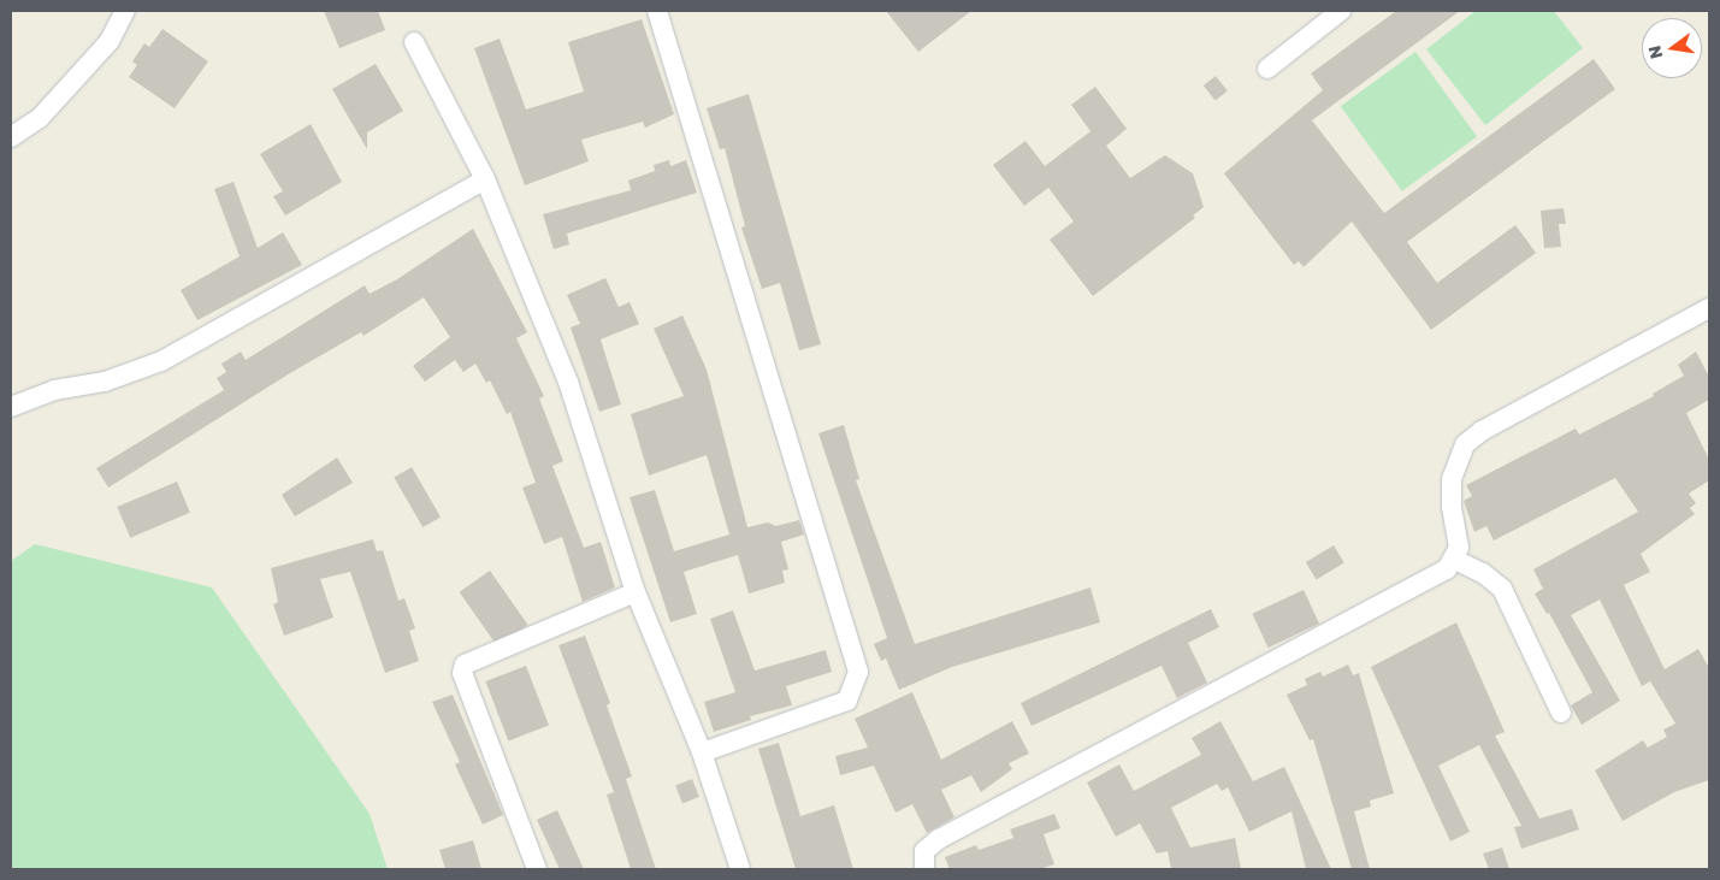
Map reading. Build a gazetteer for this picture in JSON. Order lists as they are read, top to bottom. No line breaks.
{"north":"left"}
